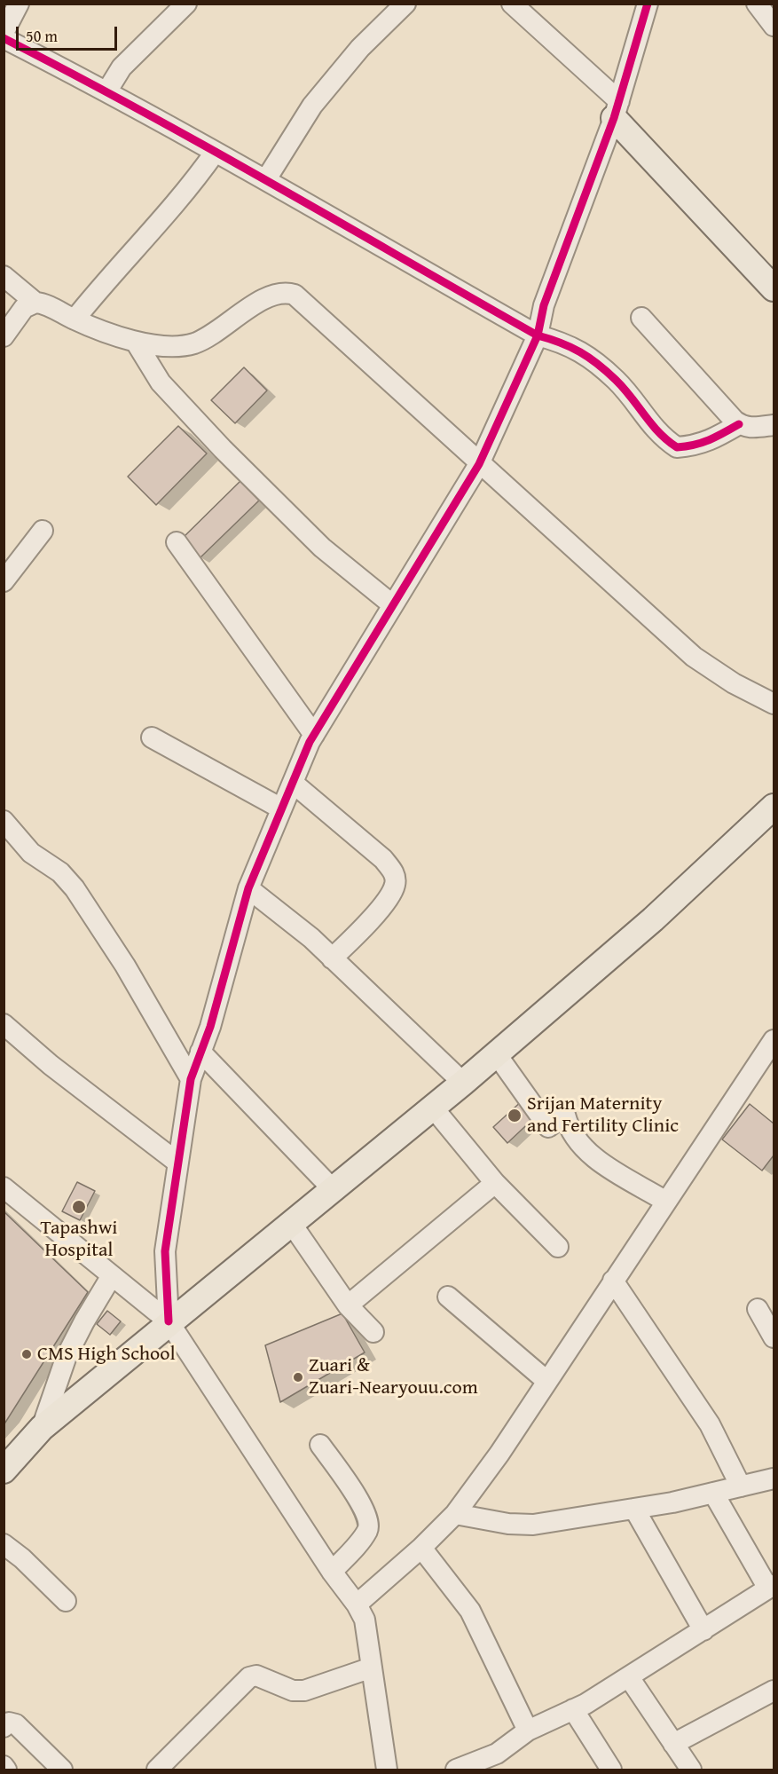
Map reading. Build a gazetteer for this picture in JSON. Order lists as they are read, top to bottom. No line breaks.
{"places":["Srijan Maternity and Fertility Clinic","Tapashwi Hospital","CMS High School","Zuari & Zuari-Nearyouu.com"],"scale_bar":"50 m"}
